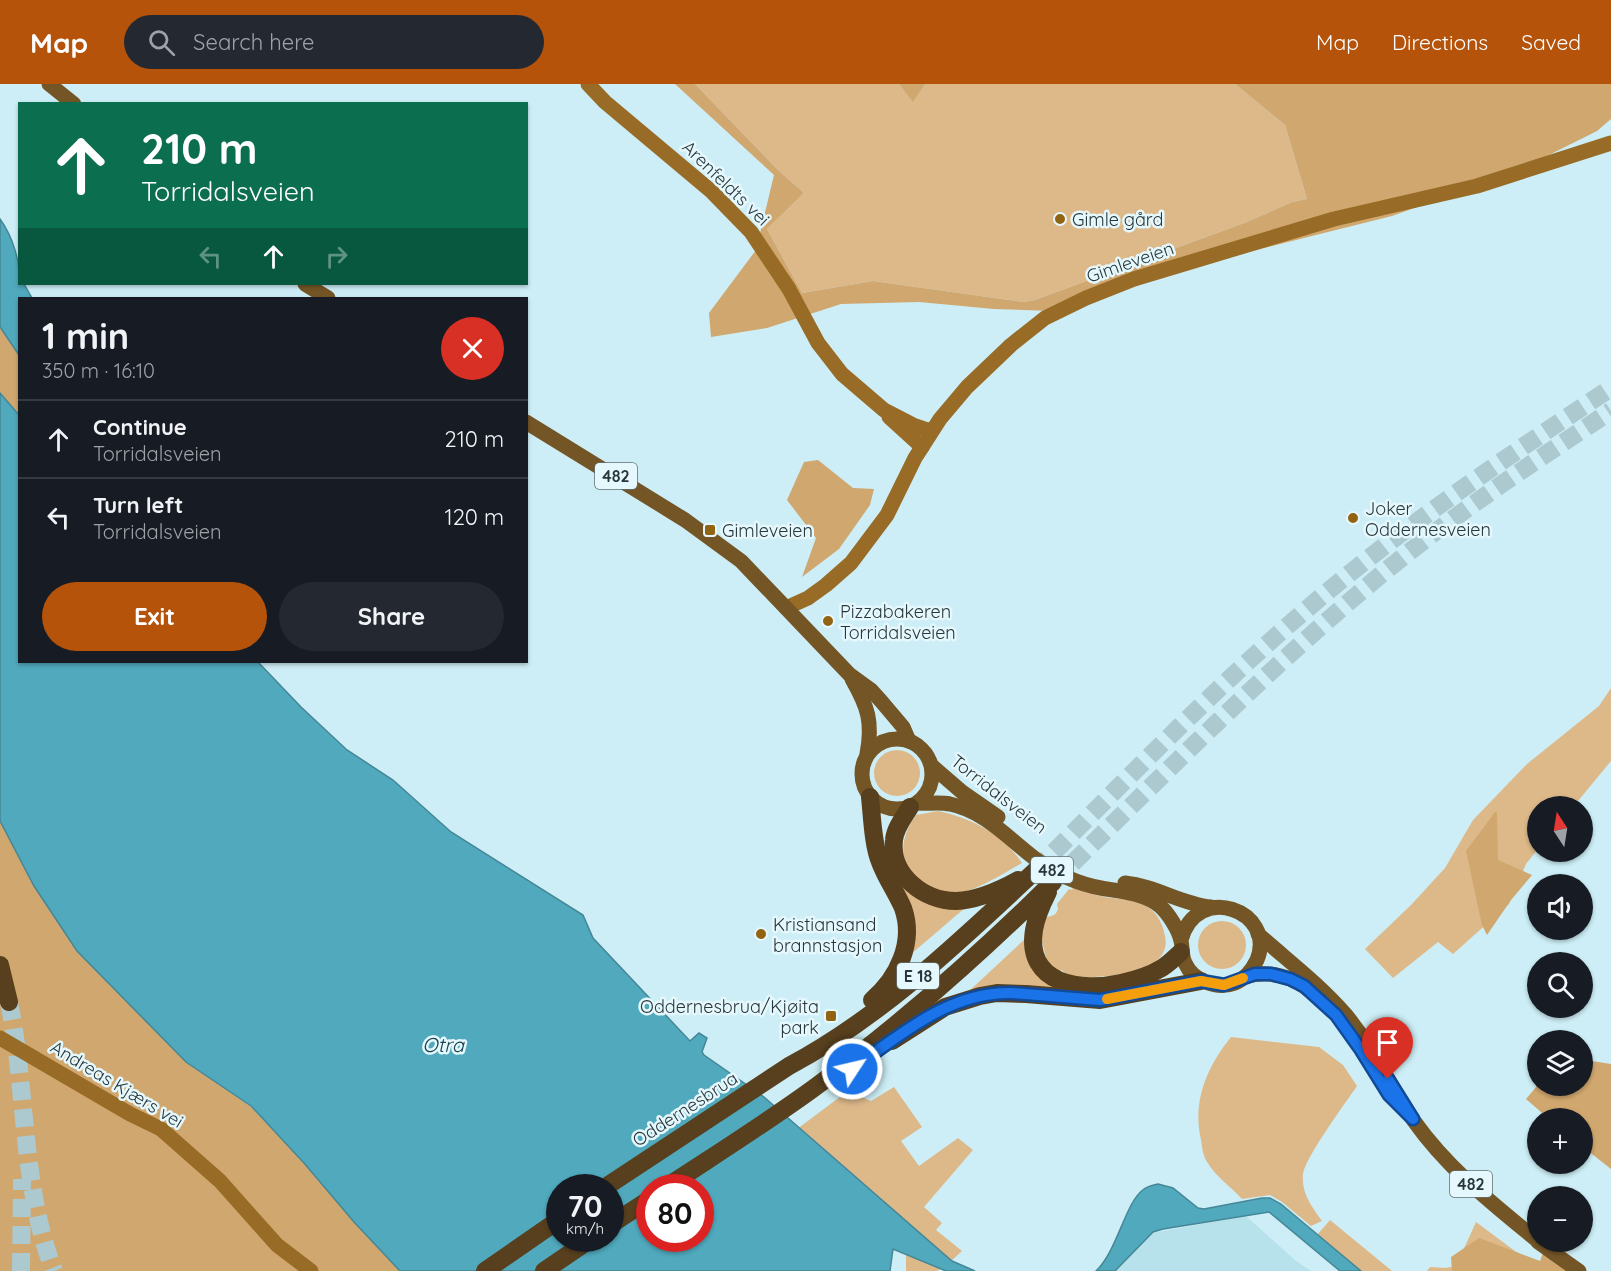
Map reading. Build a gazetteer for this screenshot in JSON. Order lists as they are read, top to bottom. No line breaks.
{"streets":{"highway":["E 18","Oddernesbrua"],"main road":["482","Torridalsveien"],"street":["Arenfeldts vei","Gimleveien","Andreas Kjærs vei"]},"crossings":[["Arenfeldts vei","Gimleveien"],["Gimleveien","482"],["482","Torridalsveien"],["482","E 18"],["Torridalsveien","E 18"],["E 18","Oddernesbrua"]],"water":["Otra"],"places":{"other":["Gimle gård","Joker Oddernesveien","Pizzabakeren Torridalsveien","Kristiansand brannstasjon"],"transit":["Gimleveien","Oddernesbrua/Kjøita park"]},"north":"top","page":{"header":"Map","search":"Search here","nav":["Map","Directions","Saved"],"turn":["210 m","Torridalsveien"],"heading":["1 min","350 m · 16:10"],"list":[{"name":"Continue","note":"Torridalsveien","value":"210 m"},{"name":"Turn left","note":"Torridalsveien","value":"120 m"}],"buttons":["Exit","Share"],"map_buttons":["+","−"],"speed":"70 km/h","limit":"80"}}
